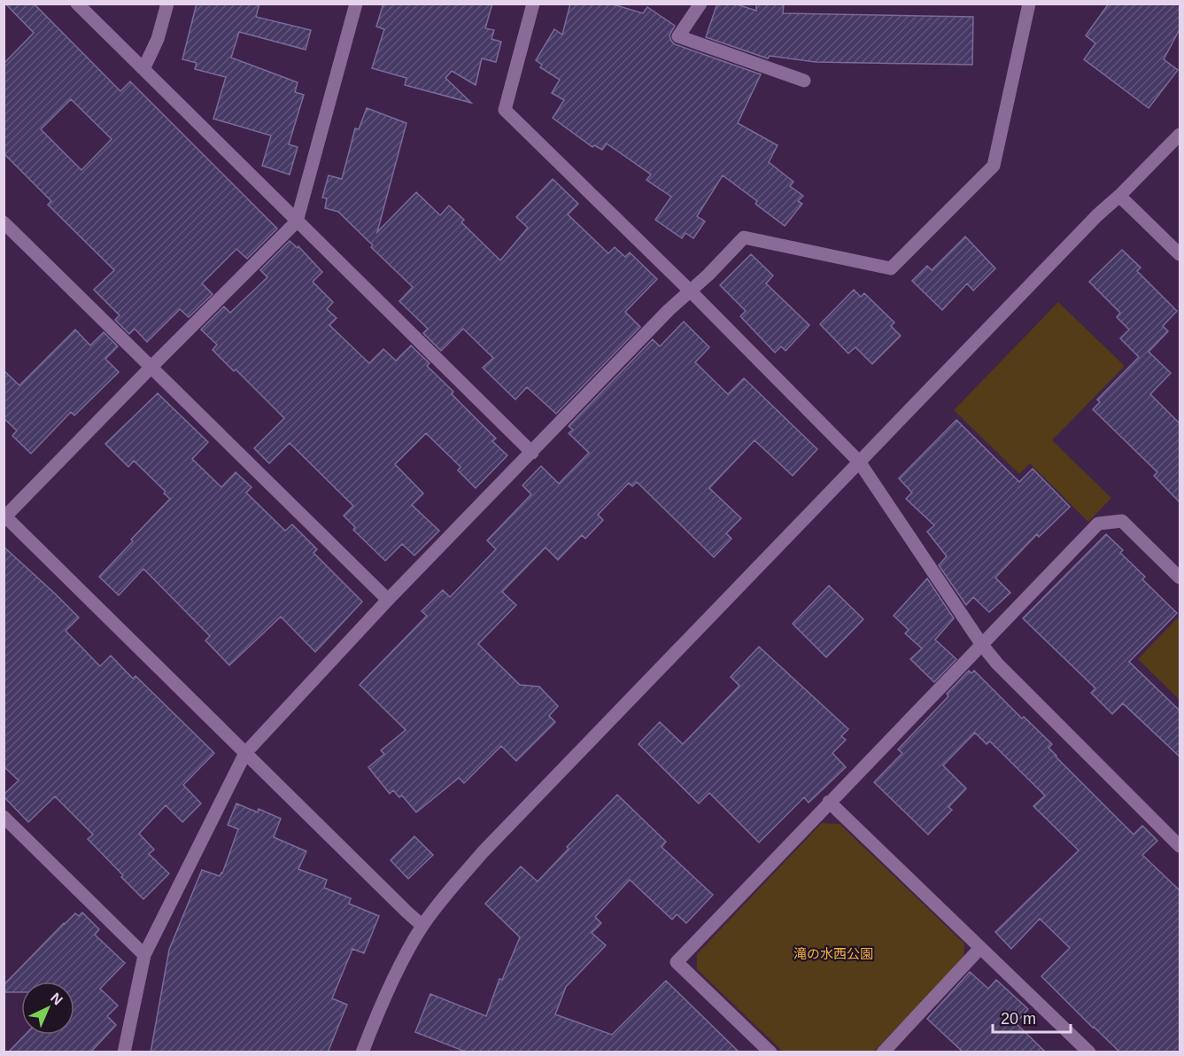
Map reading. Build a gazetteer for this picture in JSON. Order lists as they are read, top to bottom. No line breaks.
{"parks":["滝の水西公園"],"scale_bar":"20 m","north":"top right"}
